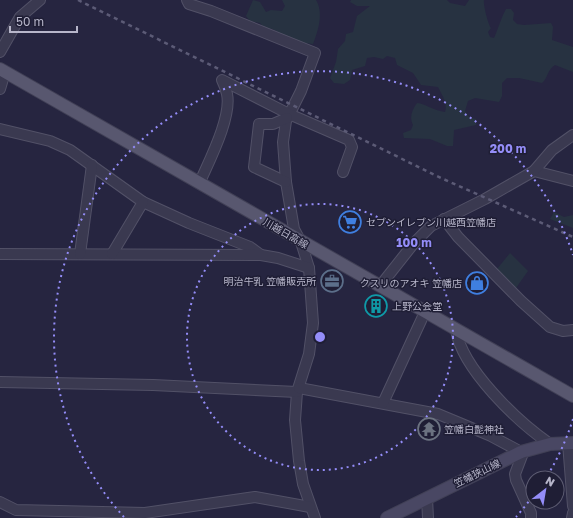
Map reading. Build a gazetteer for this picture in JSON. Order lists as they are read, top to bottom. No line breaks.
{"streets":{"main road":["川越日高線","笠幡狭山線"]},"places":{"supermarket":["セブンイレブン川越西笠幡店"],"office":["明治牛乳 笠幡販売所"],"shop":["クスリのアオキ 笠幡店"],"building":["上野公会堂"],"temple":["笠幡白髭神社"]},"scale_bar":"50 m","north":"top right","rings":["200 m","100 m"]}
